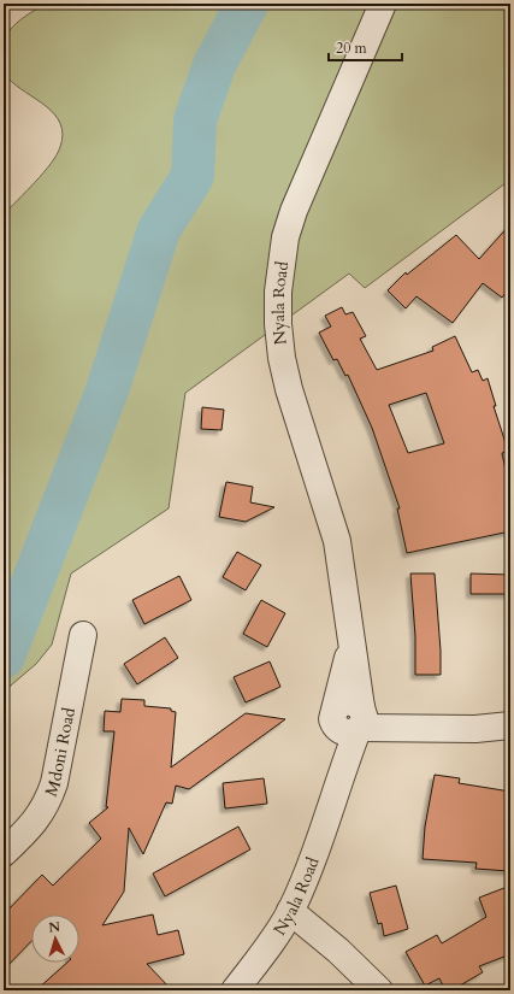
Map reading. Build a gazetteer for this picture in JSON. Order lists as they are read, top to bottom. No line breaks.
{"streets":{"street":["Nyala Road","Mdoni Road"]},"scale_bar":"20 m","north":"top"}
